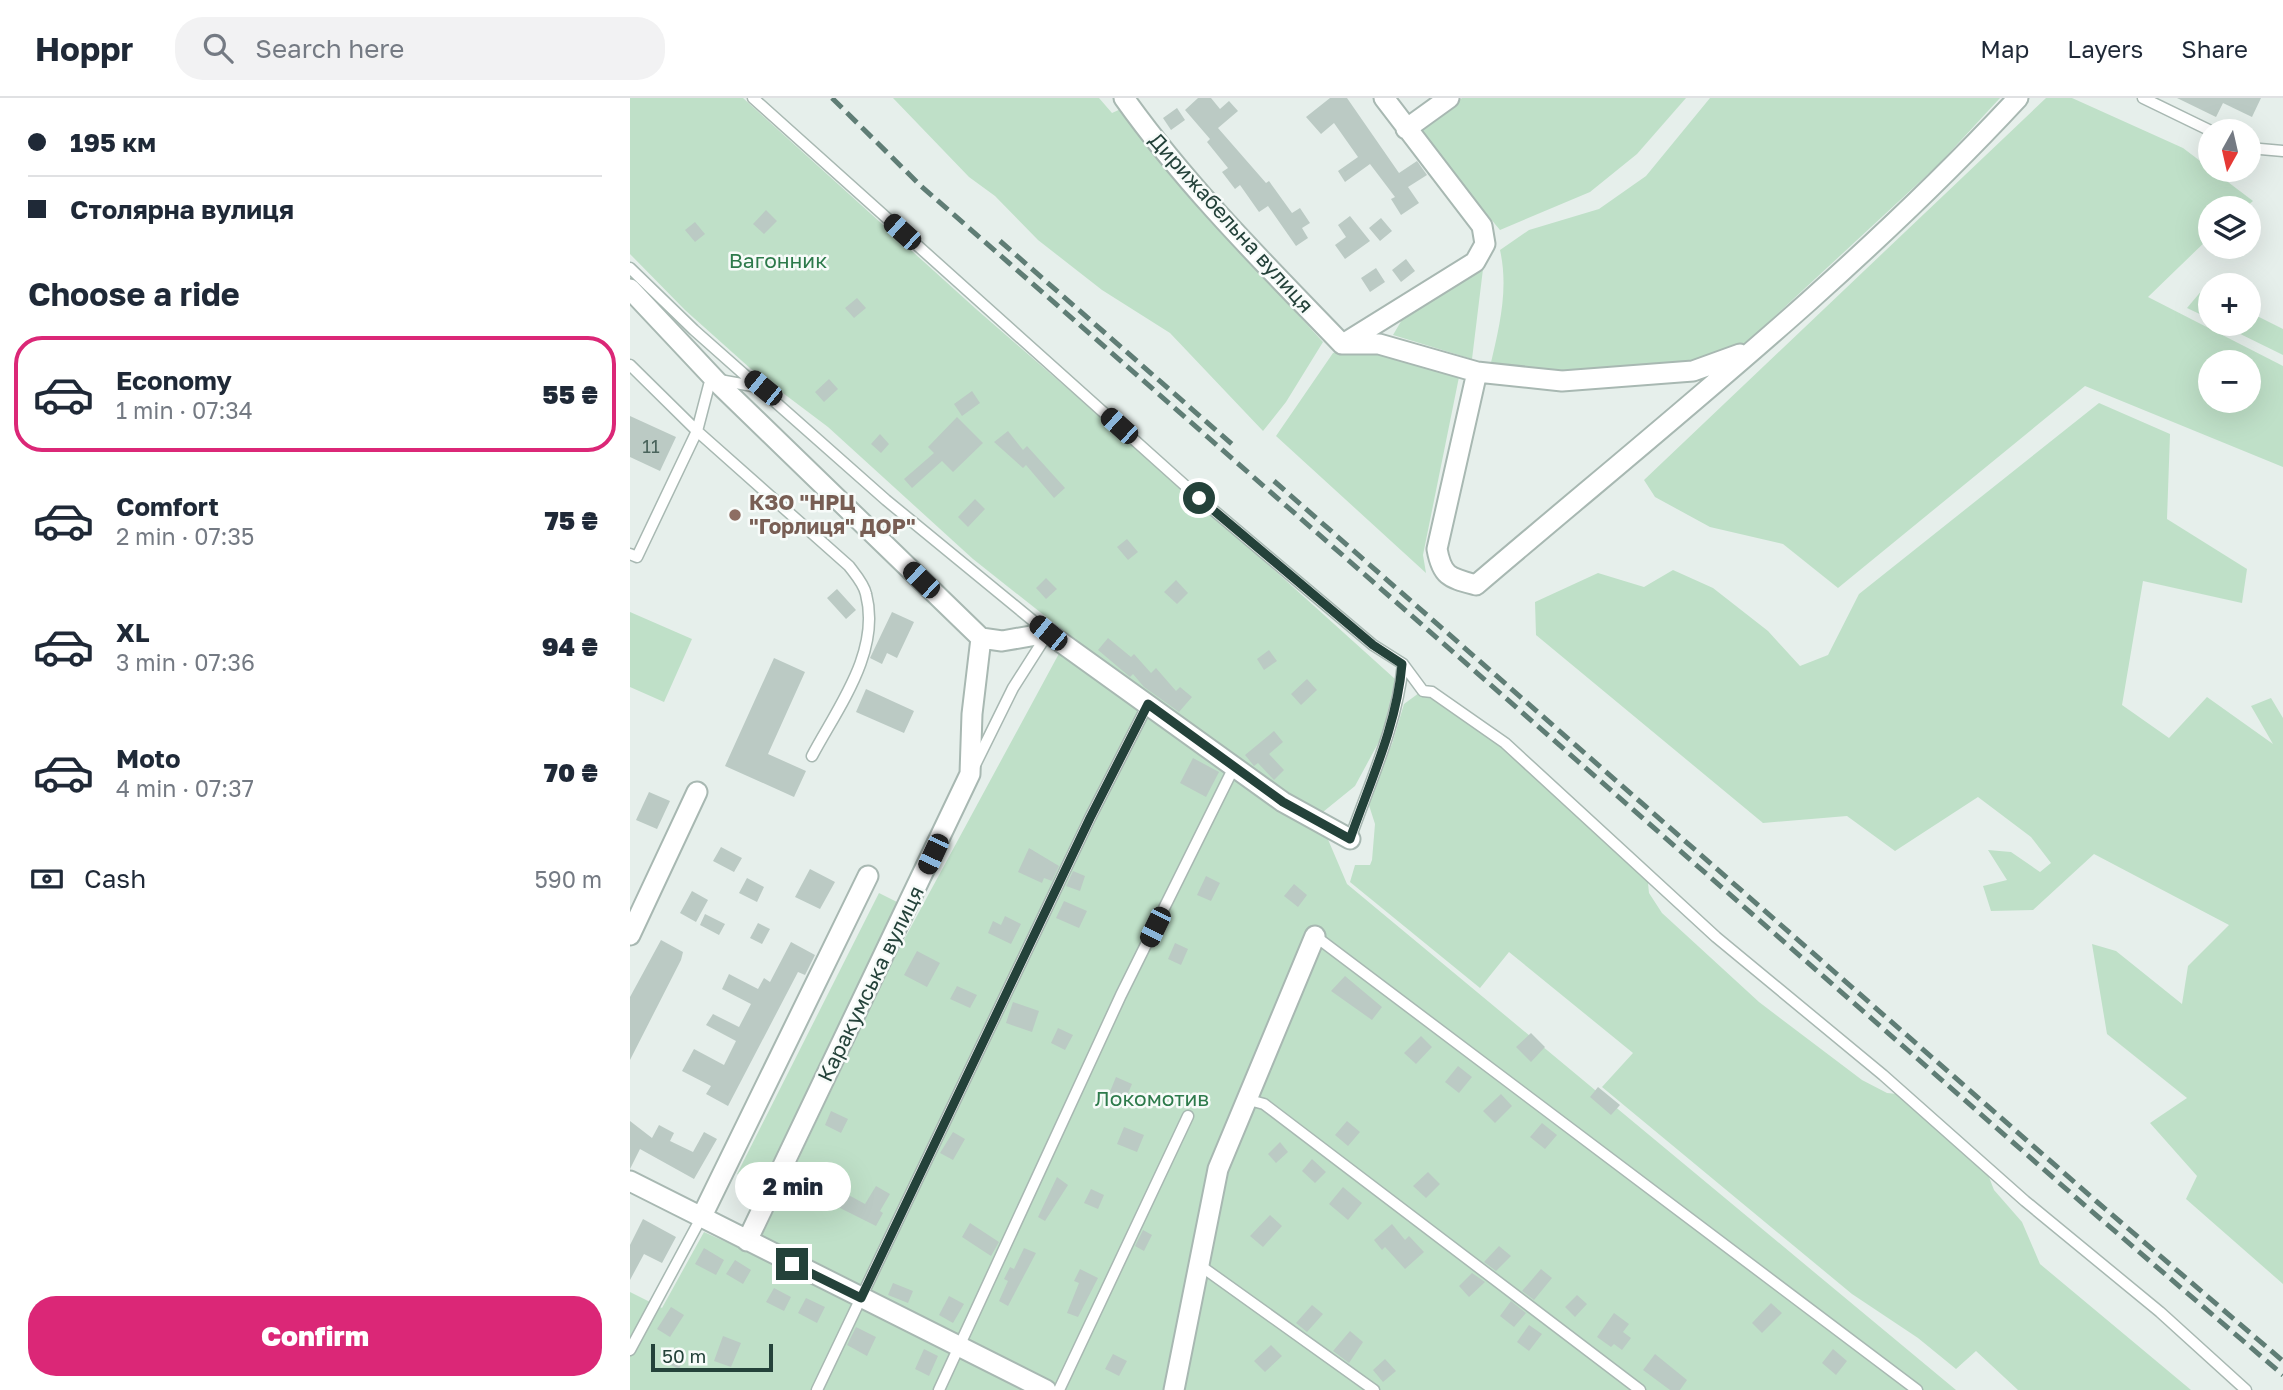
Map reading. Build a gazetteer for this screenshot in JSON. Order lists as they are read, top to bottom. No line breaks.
{"streets":{"street":["Дирижабельна вулиця","Каракумська вулиця"]},"parks":["Вагонник","Локомотив"],"places":["КЗО \"НРЦ \"Горлиця\" ДОР\""],"house_numbers":["11"],"scale_bar":"50 m","north":"bottom","page":{"header":"Hoppr","search":"Search here","nav":["Map","Layers","Share"],"banner":["195 км","Столярна вулиця"],"map_buttons":["+","−"],"heading":"Choose a ride","list":[{"name":"Economy","note":"1 min · 07:34","value":"55 ₴"},{"name":"Comfort","note":"2 min · 07:35","value":"75 ₴"},{"name":"XL","note":"3 min · 07:36","value":"94 ₴"},{"name":"Moto","note":"4 min · 07:37","value":"70 ₴"}],"pay":["Cash","590 m"],"bubble":"2 min","buttons":"Confirm","scale":"50 m"}}
